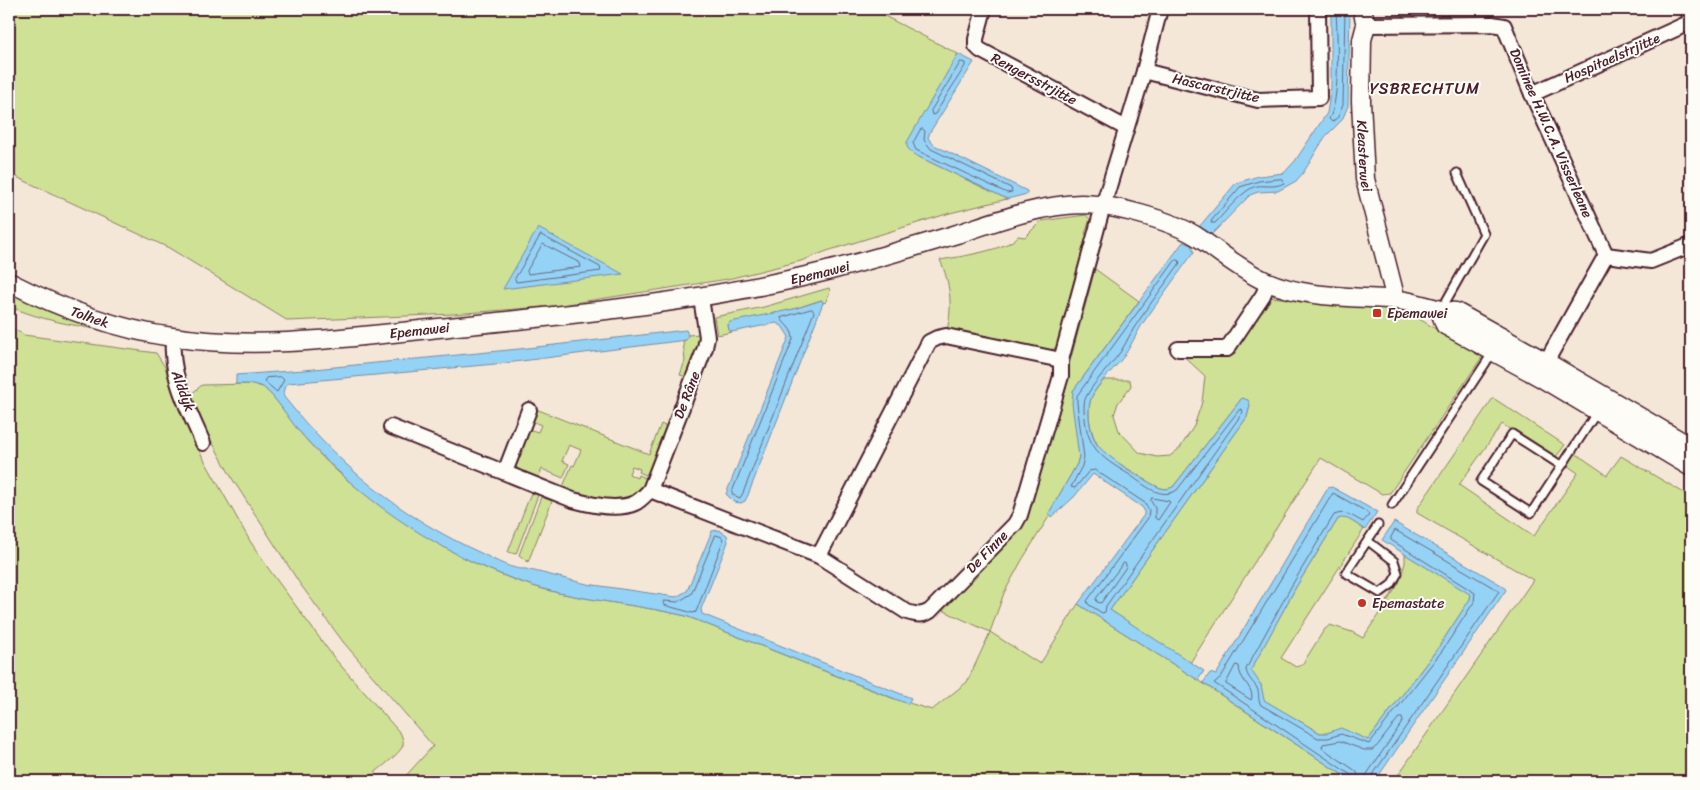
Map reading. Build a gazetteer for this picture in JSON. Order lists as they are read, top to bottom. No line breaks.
{"streets":{"street":["Hospitaelstrjitte","Rengersstrjitte","Hascarstrjitte","Dominee H.W.C.A. Visserleane","Kleasterwei","Epemawei","Tolhek","Alddyk","De Râne","De Finne"]},"crossings":[["Hospitaelstrjitte","Dominee H.W.C.A. Visserleane"],["Dominee H.W.C.A. Visserleane","Kleasterwei"],["Kleasterwei","Epemawei"],["Epemawei","Tolhek"],["Epemawei","Alddyk"],["Epemawei","De Râne"],["Epemawei","De Finne"],["Tolhek","Alddyk"],["De Râne","De Finne"]],"districts":["YSBRECHTUM"],"places":{"transit":["Epemawei"],"other":["Epemastate"]}}
